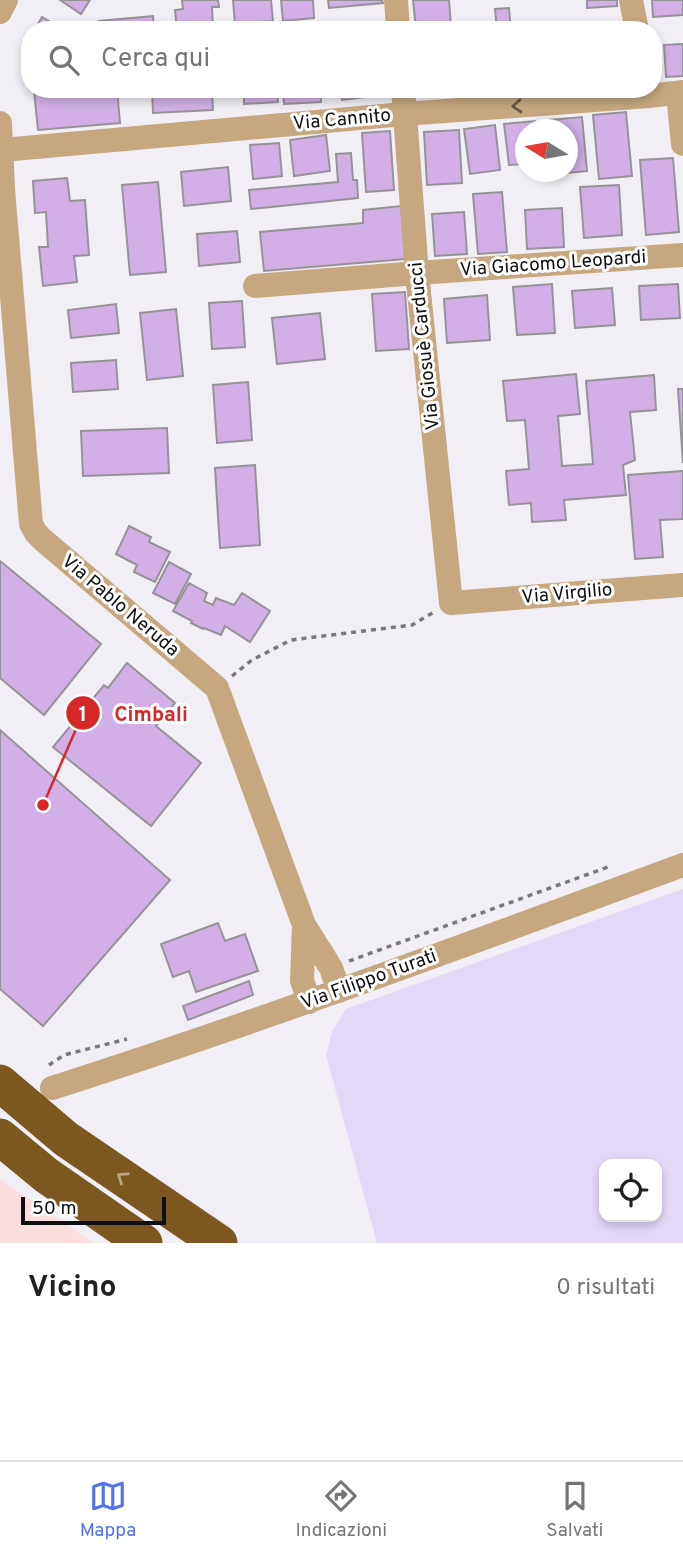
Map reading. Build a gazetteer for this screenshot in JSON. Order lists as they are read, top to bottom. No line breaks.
{"streets":{"street":["Via Cannito","Via Giacomo Leopardi","Via Giosuè Carducci","Via Virgilio","Via Pablo Neruda","Via Filippo Turati"]},"crossings":[["Via Cannito","Via Giosuè Carducci"],["Via Cannito","Via Pablo Neruda"],["Via Giacomo Leopardi","Via Giosuè Carducci"],["Via Giosuè Carducci","Via Virgilio"],["Via Pablo Neruda","Via Filippo Turati"]],"places":["Cimbali"],"scale_bar":"50 m","north":"left","page":{"search":"Cerca qui","scale":"50 m","heading":["Vicino","0 risultati"],"nav":["Mappa","Indicazioni","Salvati"]}}
